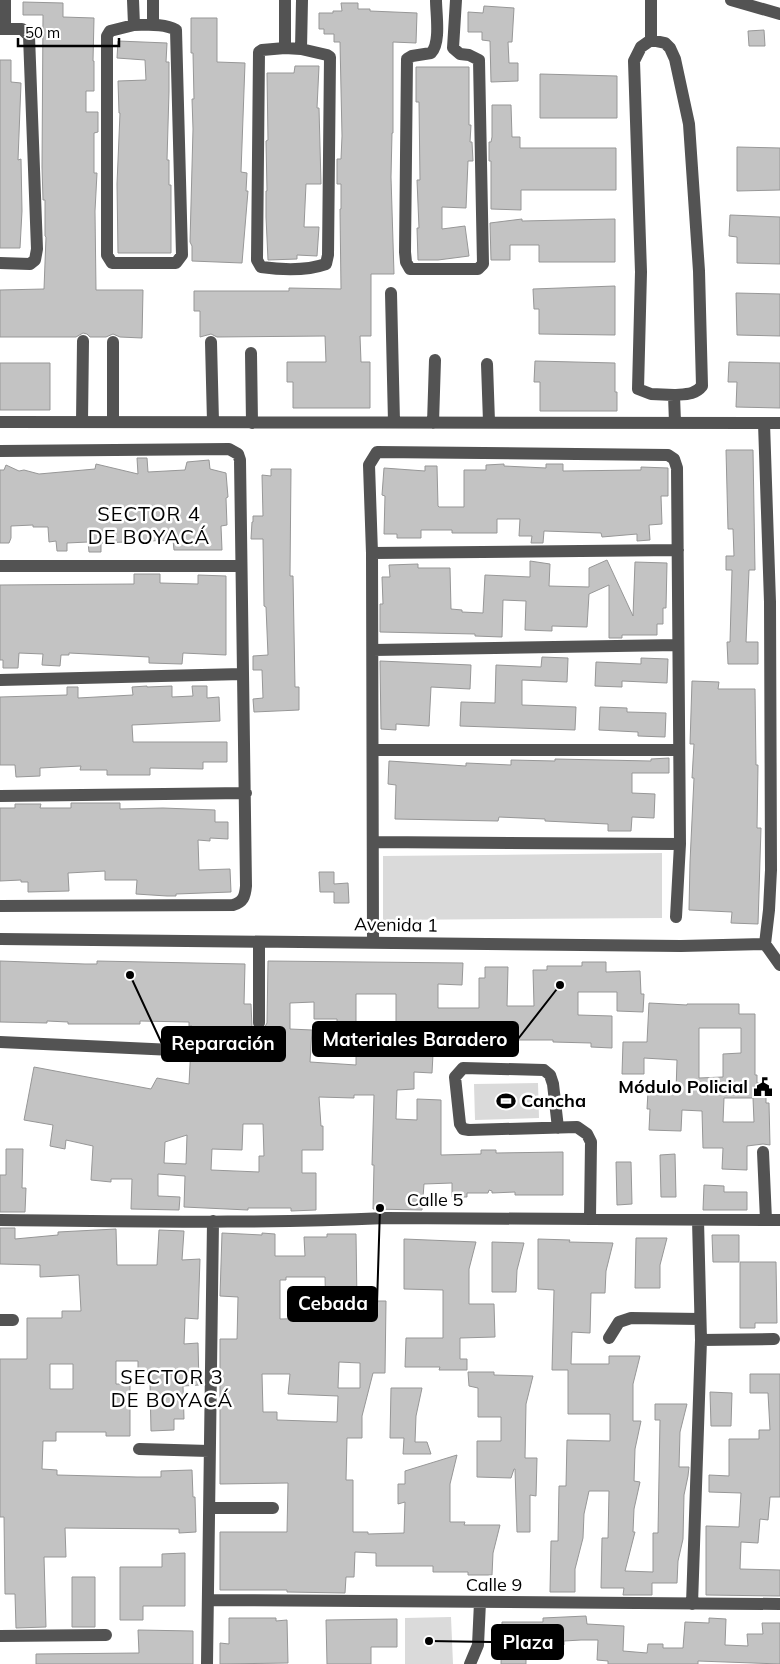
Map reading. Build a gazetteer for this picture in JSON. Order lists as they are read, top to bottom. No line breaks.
{"streets":{"street":["Avenida 1","Calle 5","Calle 9"]},"districts":["SECTOR 4 DE BOYACÁ","SECTOR 3 DE BOYACÁ"],"places":{"other":["Reparación","Materiales Baradero","Cebada","Plaza"],"public building":["Módulo Policial"],"sports":["Cancha"]},"scale_bar":"50 m"}
